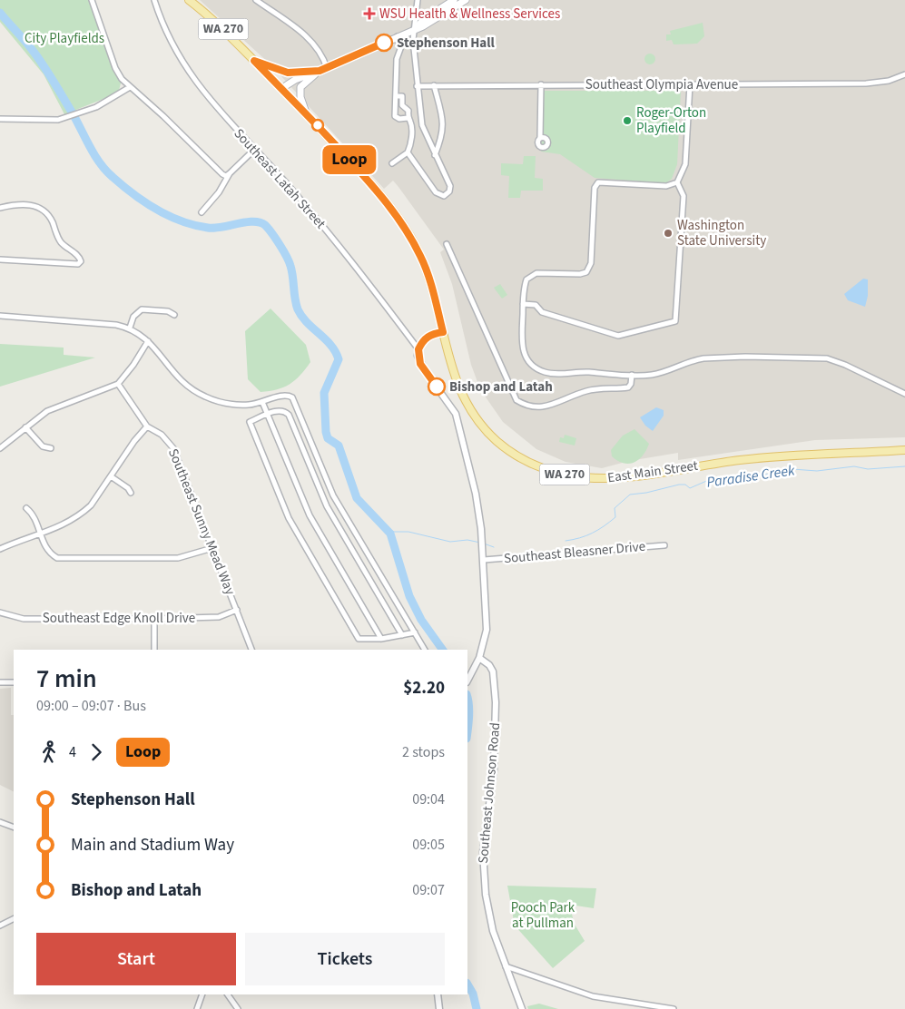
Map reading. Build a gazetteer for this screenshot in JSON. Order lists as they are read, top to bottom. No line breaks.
{"streets":{"main road":["WA 270","East Main Street"],"street":["Southeast Olympia Avenue","Southeast Latah Street","Southeast Sunny Mead Way","Southeast Bleasner Drive","Southeast Edge Knoll Drive","Southeast Johnson Road"]},"crossings":[["Southeast Sunny Mead Way","Southeast Edge Knoll Drive"]],"water":["Paradise Creek"],"parks":["City Playfields","Pooch Park at Pullman"],"places":{"health":["WSU Health & Wellness Services"],"other":["Stephenson Hall","Roger-Orton Playfield","Washington State University","Bishop and Latah"]},"lines":["bus line Loop"],"page":{"on_map":"Loop","heading":["7 min","09:00 – 09:07 · Bus","$2.20"],"legs":["4","Loop","2 stops"],"list":[{"name":"Stephenson Hall","value":"09:04"},{"name":"Main and Stadium Way","value":"09:05"},{"name":"Bishop and Latah","value":"09:07"}],"buttons":["Start","Tickets"]}}
